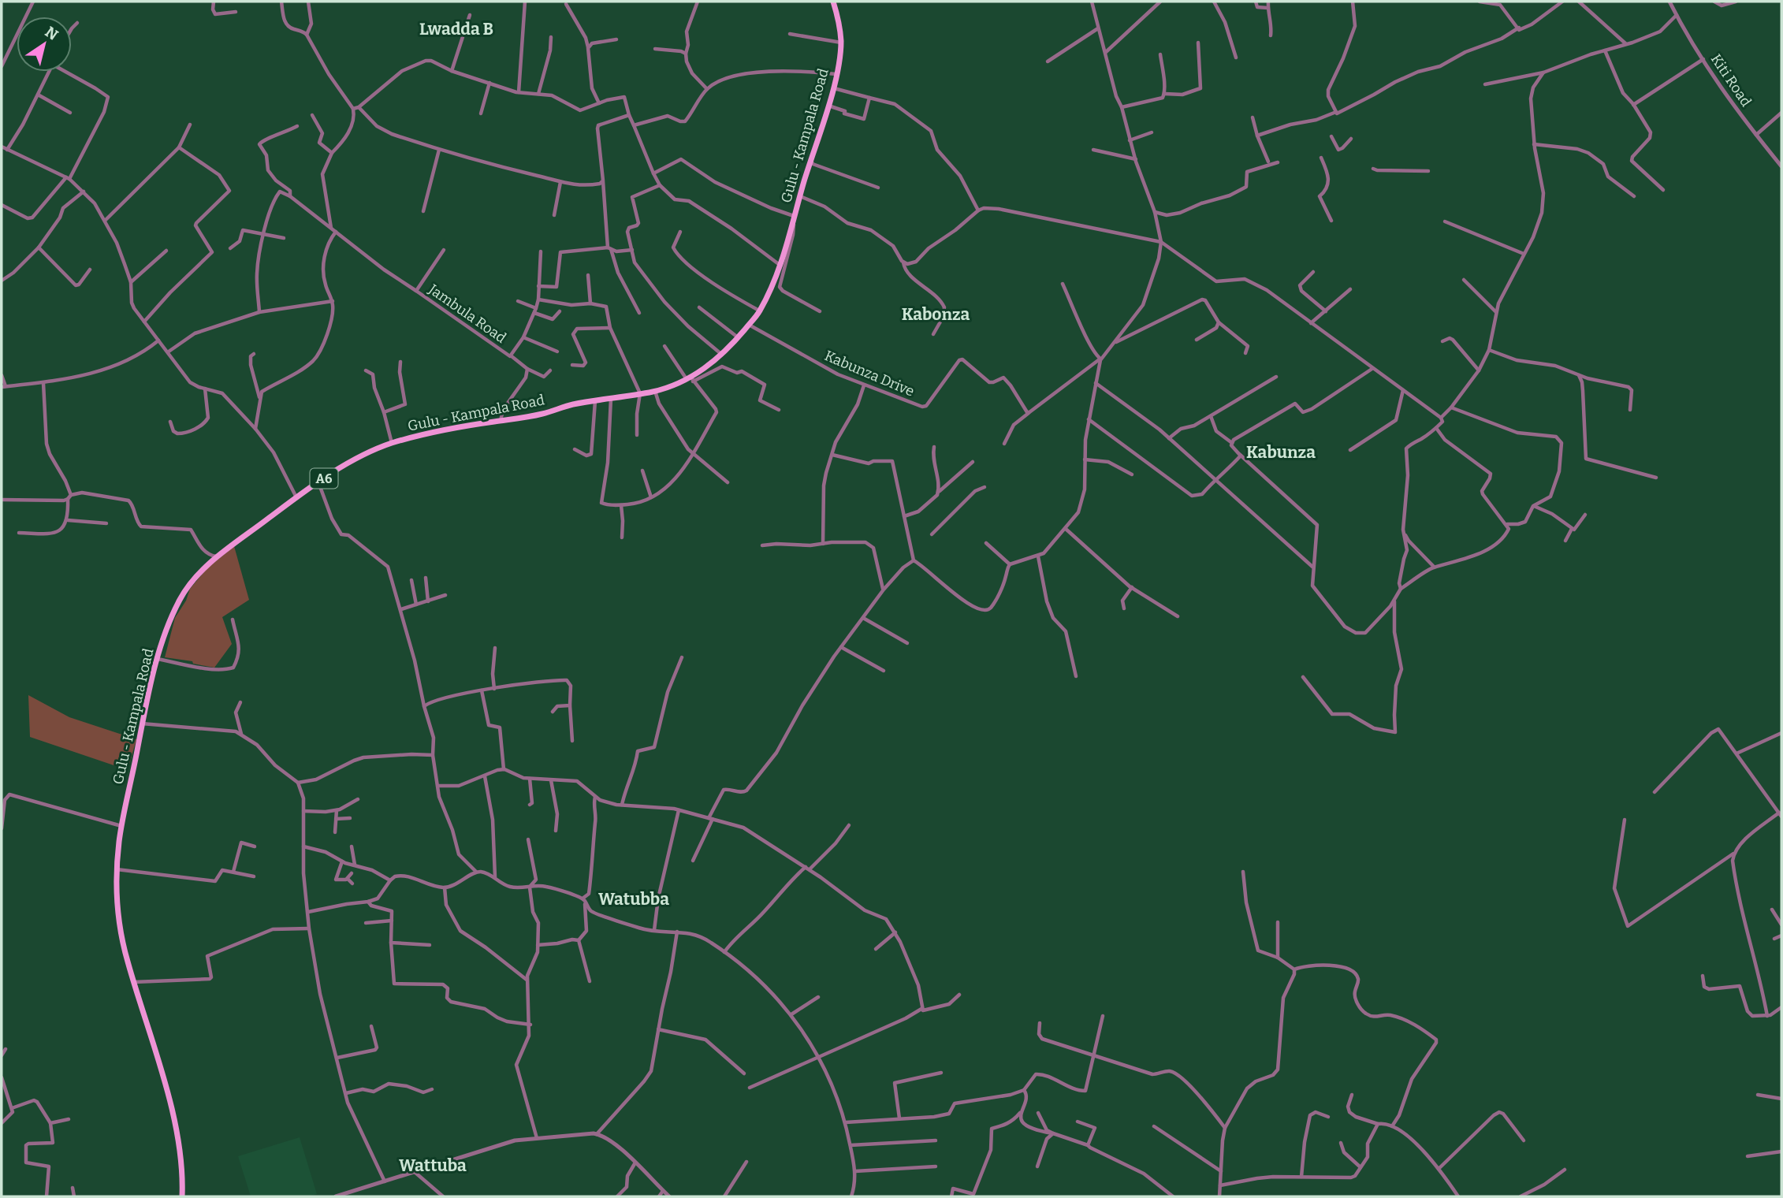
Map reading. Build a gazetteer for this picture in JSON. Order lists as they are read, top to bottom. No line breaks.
{"streets":{"main road":["Gulu - Kampala Road","A6"],"street":["Kiti Road","Jambula Road","Kabunza Drive"]},"crossings":[["Gulu - Kampala Road","Kabunza Drive"]],"districts":["Lwadda B","Kabonza","Kabunza","Watubba","Wattuba"],"north":"top right"}
